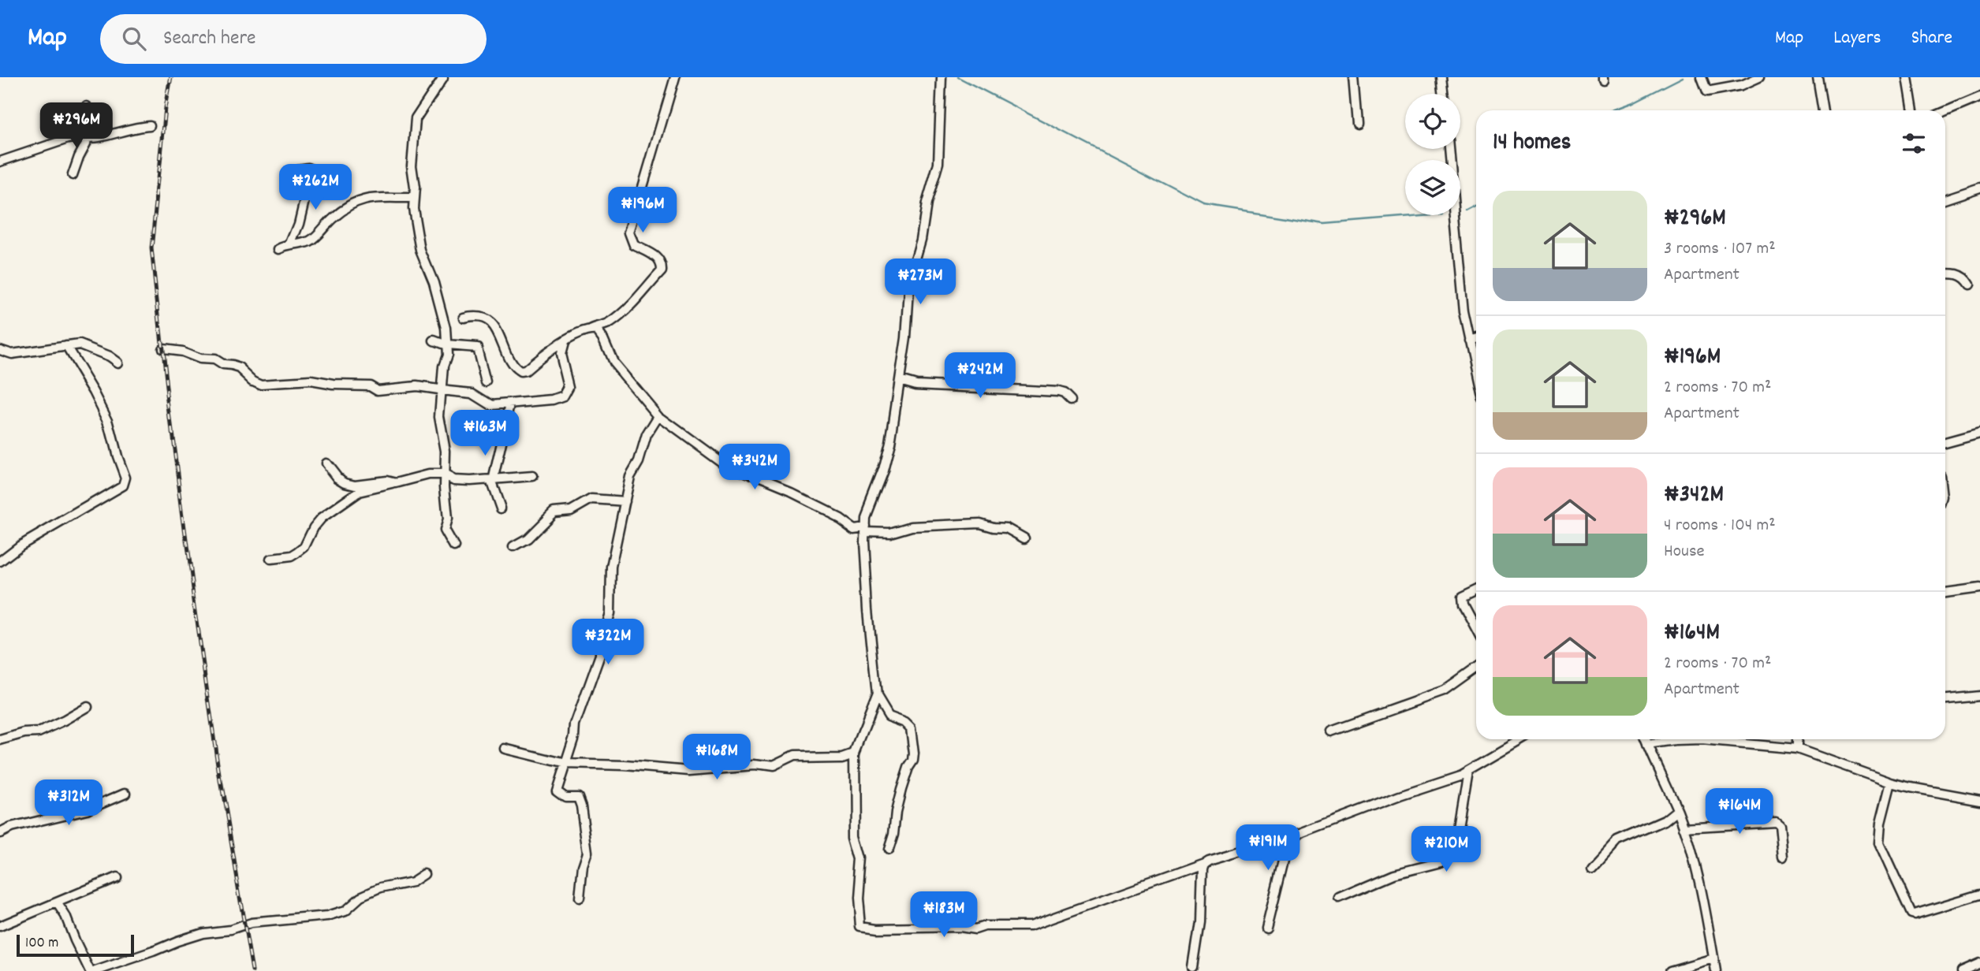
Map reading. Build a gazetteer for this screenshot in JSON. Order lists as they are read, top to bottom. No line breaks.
{"scale_bar":"100 m","page":{"header":"Map","search":"Search here","nav":["Map","Layers","Share"],"price":["₦296M","₦262M","₦196M","₦273M","₦242M","₦163M","₦342M","₦322M","₦168M","₦312M","₦164M","₦191M","₦210M","₦183M"],"heading":"14 homes","list":[{"name":"₦296M","note":"3 rooms · 107 m² · Apartment"},{"name":"₦196M","note":"2 rooms · 70 m² · Apartment"},{"name":"₦342M","note":"4 rooms · 104 m² · House"},{"name":"₦164M","note":"2 rooms · 70 m² · Apartment"}],"scale":"100 m"}}
